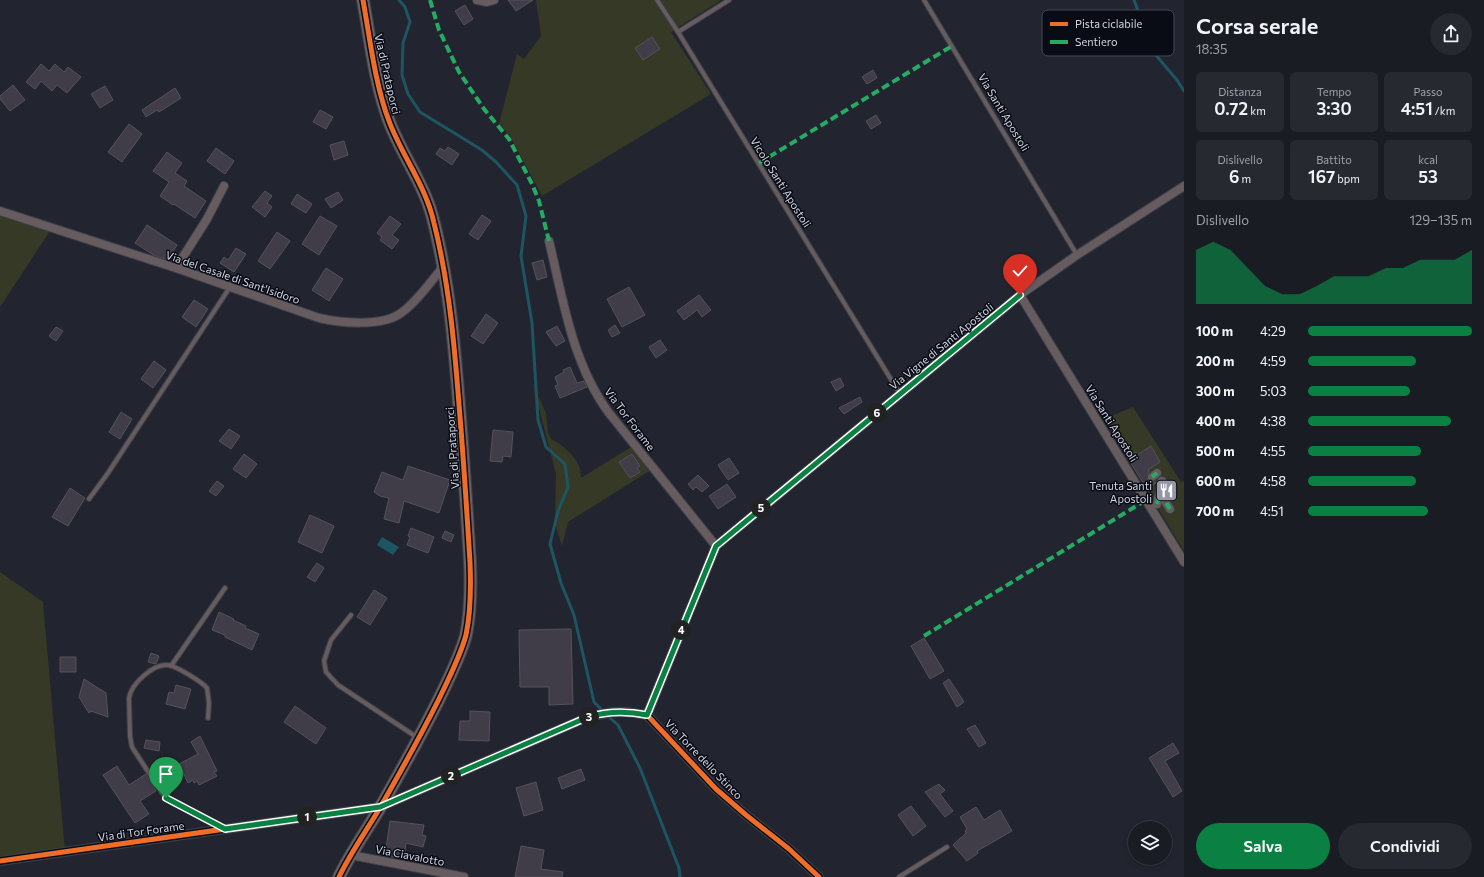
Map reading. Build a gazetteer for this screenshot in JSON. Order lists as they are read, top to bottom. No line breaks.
{"streets":{"street":["Via di Prataporci","Via Santi Apostoli","Via del Casale di Sant'Isidoro","Via Vigne di Santi Apostoli","Via Tor Forame","Via Torre dello Stinco","Via di Tor Forame","Via Ciavalotto"],"lane":["Vicolo Santi Apostoli"]},"crossings":[["Via di Prataporci","Via del Casale di Sant'Isidoro"],["Via di Prataporci","Via di Tor Forame"],["Via di Prataporci","Via Ciavalotto"],["Via Santi Apostoli","Via Vigne di Santi Apostoli"],["Vicolo Santi Apostoli","Via Vigne di Santi Apostoli"],["Via Vigne di Santi Apostoli","Via Tor Forame"],["Via Vigne di Santi Apostoli","Via Torre dello Stinco"]],"places":{"restaurant":["Tenuta Santi Apostoli"]},"legend":["Pista ciclabile","Sentiero"],"page":{"heading":["Corsa serale","18:35"],"stats":[["Distanza","0.72 km"],["Tempo","3:30"],["Passo","4:51 /km"],["Dislivello","6 m"],["Battito","167 bpm"],["kcal","53"]],"chart":["Dislivello","129–135 m"],"list":[{"name":"100 m","note":"4:29"},{"name":"200 m","note":"4:59"},{"name":"300 m","note":"5:03"},{"name":"400 m","note":"4:38"},{"name":"500 m","note":"4:55"},{"name":"600 m","note":"4:58"},{"name":"700 m","note":"4:51"}],"pins":["6","5","4","3","2","1"],"buttons":["Salva","Condividi"]}}
